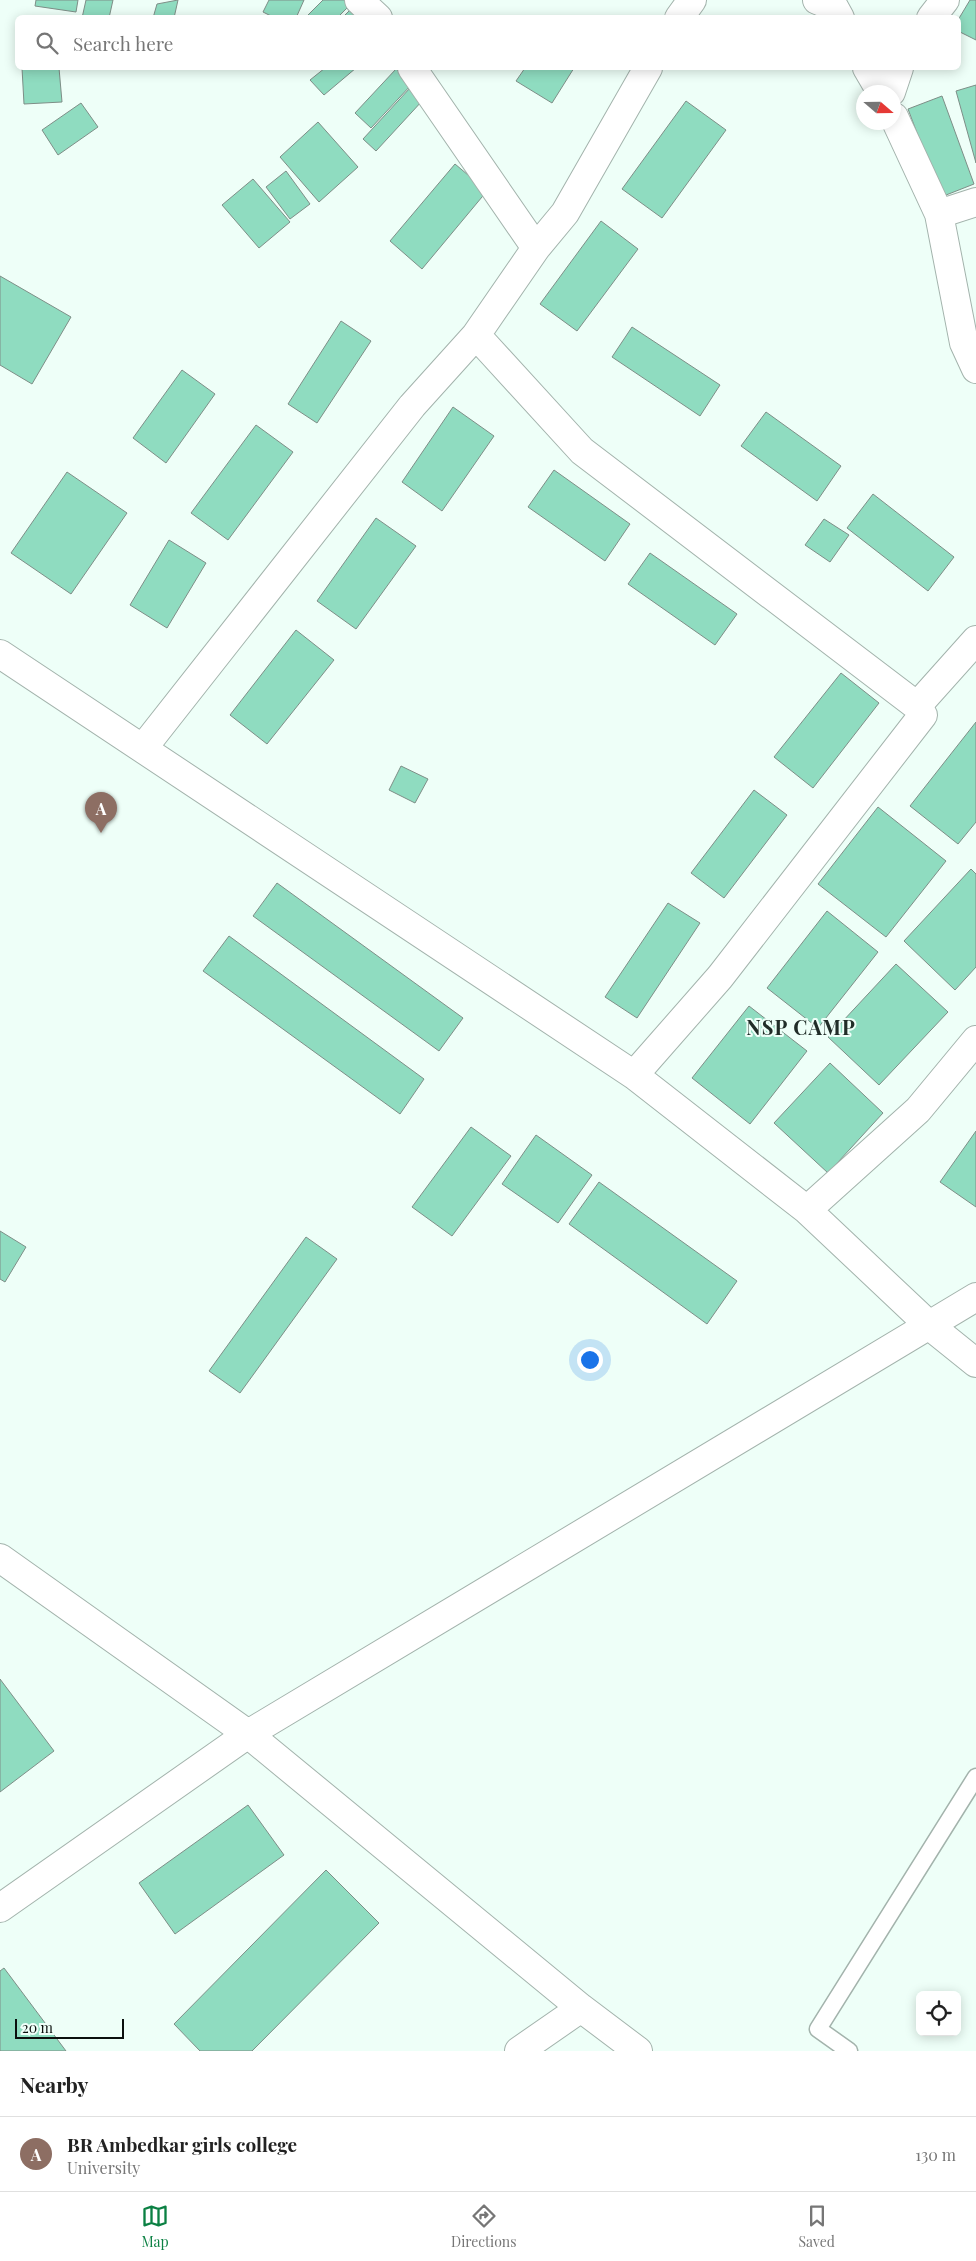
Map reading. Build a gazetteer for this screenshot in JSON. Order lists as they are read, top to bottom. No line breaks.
{"districts":["NSP CAMP"],"scale_bar":"20 m","north":"right","page":{"search":"Search here","pins":"A","scale":"20 m","heading":"Nearby","list":[{"mark":"A","name":"BR Ambedkar girls college","note":"University","value":"130 m"}],"nav":["Map","Directions","Saved"]}}
